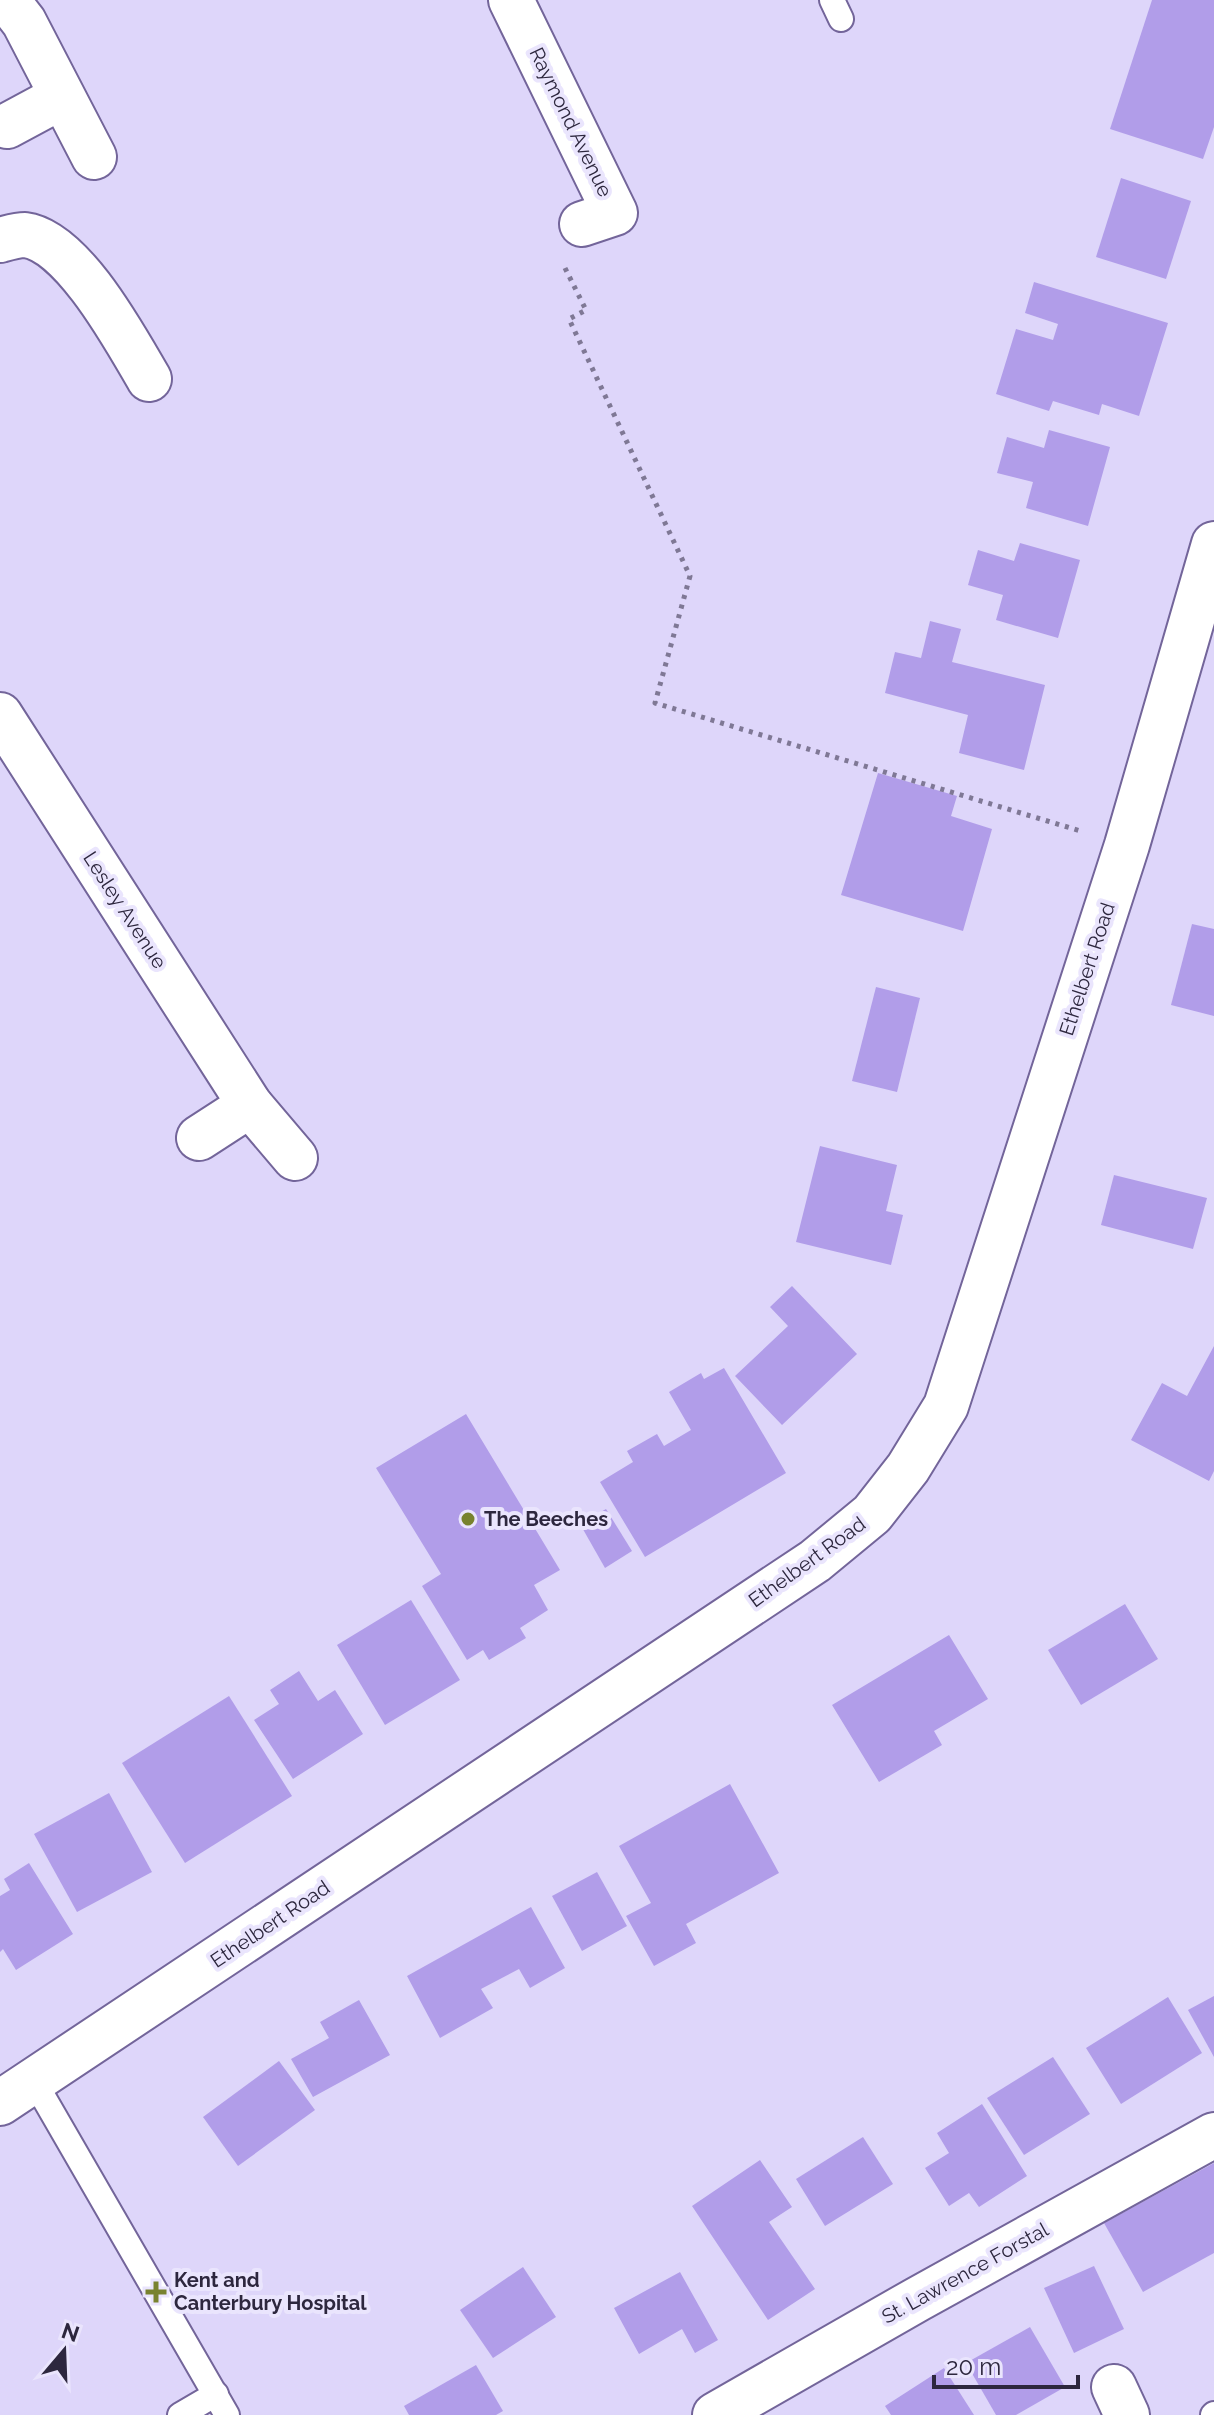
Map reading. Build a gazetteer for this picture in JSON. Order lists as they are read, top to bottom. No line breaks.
{"streets":{"street":["Raymond Avenue","Lesley Avenue","Ethelbert Road","St. Lawrence Forstal"]},"places":{"other":["The Beeches"],"health":["Kent and Canterbury Hospital"]},"scale_bar":"20 m","north":"top"}
